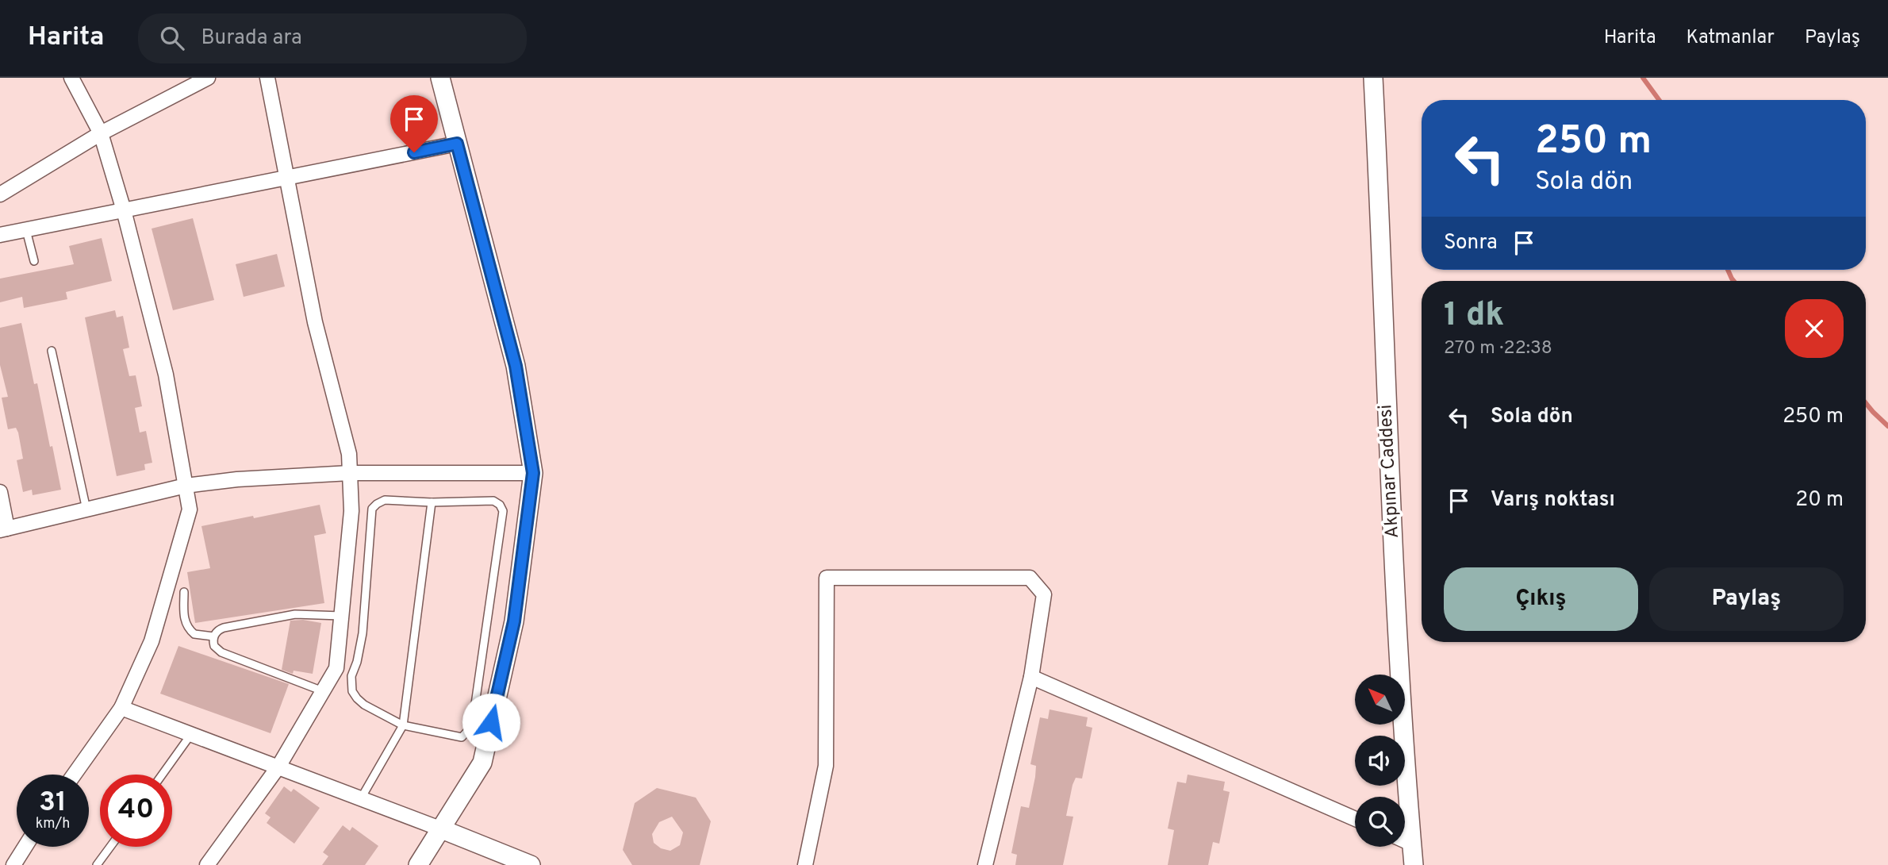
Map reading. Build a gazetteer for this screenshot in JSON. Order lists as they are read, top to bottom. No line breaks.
{"streets":{"street":["Akpınar Caddesi"]},"north":"top left","page":{"header":"Harita","search":"Burada ara","nav":["Harita","Katmanlar","Paylaş"],"turn":["250 m","Sola dön"],"then":"Sonra","heading":["1 dk","270 m · 22:38"],"list":[{"name":"Sola dön","value":"250 m"},{"name":"Varış noktası","value":"20 m"}],"buttons":["Çıkış","Paylaş"],"speed":"31 km/h","limit":"40"}}
